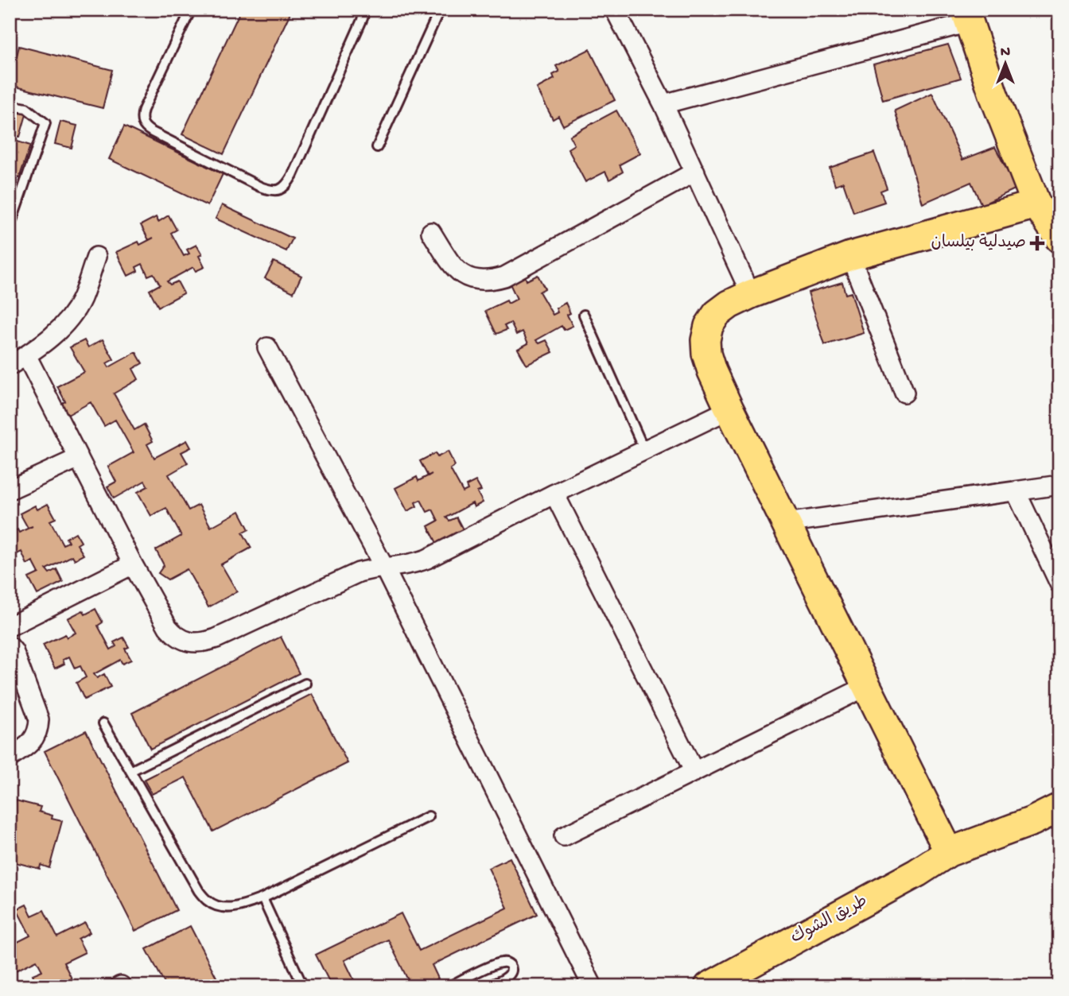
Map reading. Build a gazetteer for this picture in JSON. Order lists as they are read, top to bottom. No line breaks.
{"streets":{"main road":["طريق الشوك"]},"places":{"health":["صيدلية بيلسان"]},"north":"top"}
